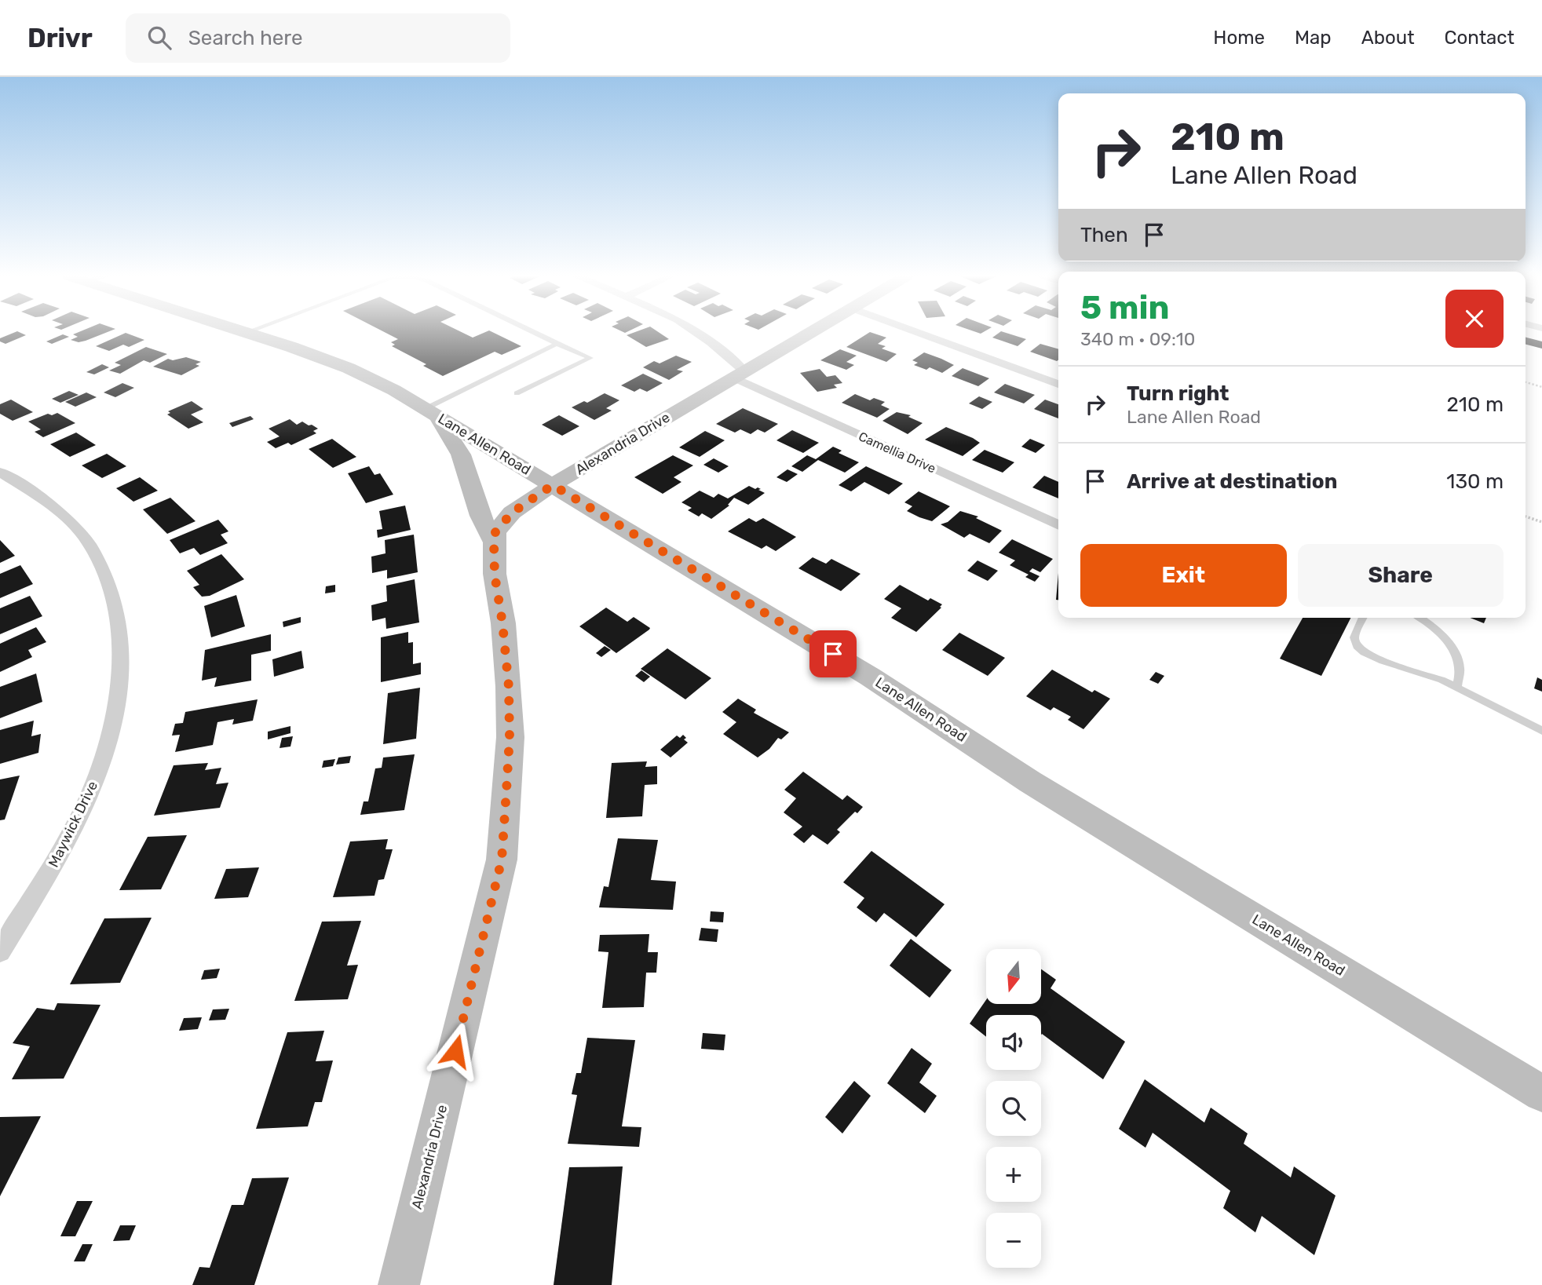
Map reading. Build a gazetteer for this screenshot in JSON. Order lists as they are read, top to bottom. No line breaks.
{"streets":{"main road":["Alexandria Drive","Lane Allen Road"],"street":["Camellia Drive","Maywick Drive"]},"crossings":[["Alexandria Drive","Lane Allen Road"],["Alexandria Drive","Camellia Drive"]],"north":"bottom","page":{"header":"Drivr","search":"Search here","nav":["Home","Map","About","Contact"],"turn":["210 m","Lane Allen Road"],"then":"Then","heading":["5 min","340 m · 09:10"],"list":[{"name":"Turn right","note":"Lane Allen Road","value":"210 m"},{"name":"Arrive at destination","value":"130 m"}],"buttons":["Exit","Share"],"map_buttons":["+","−"]}}
